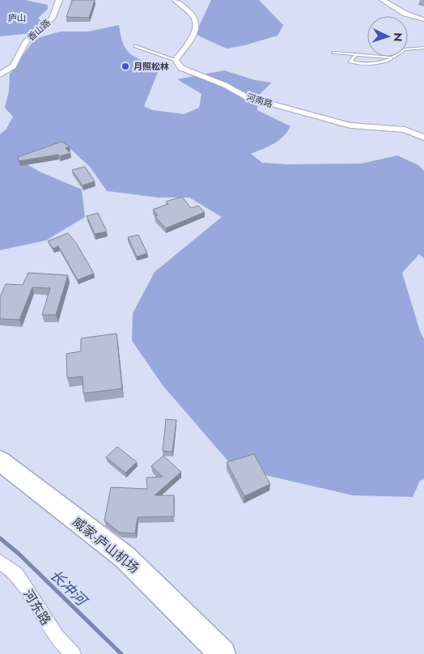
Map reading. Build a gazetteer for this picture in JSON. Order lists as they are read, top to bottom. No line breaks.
{"streets":{"main road":["威家-庐山机场"],"street":["香山路","河南路","河东路"]},"water":["长冲河"],"parks":["庐山"],"places":["月照松林"],"north":"right"}
